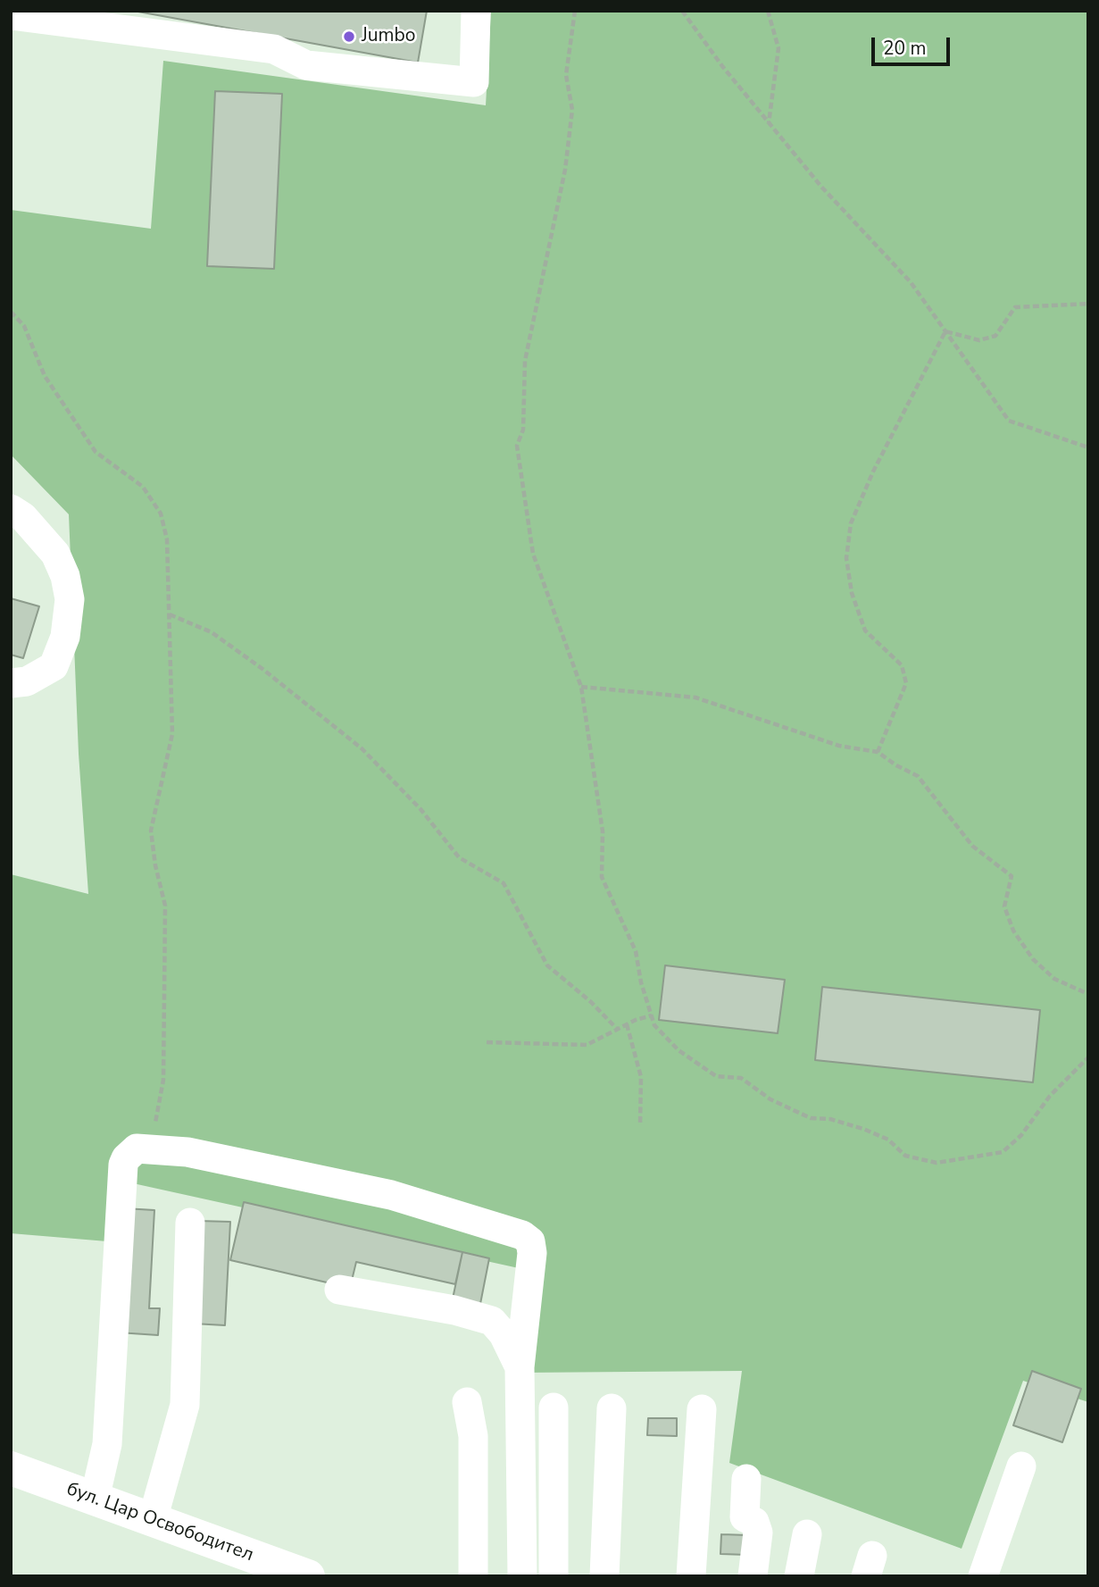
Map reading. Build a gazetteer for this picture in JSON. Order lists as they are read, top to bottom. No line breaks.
{"streets":{"main road":["бул. Цар Освободител"]},"places":["Jumbo"],"scale_bar":"20 m"}
